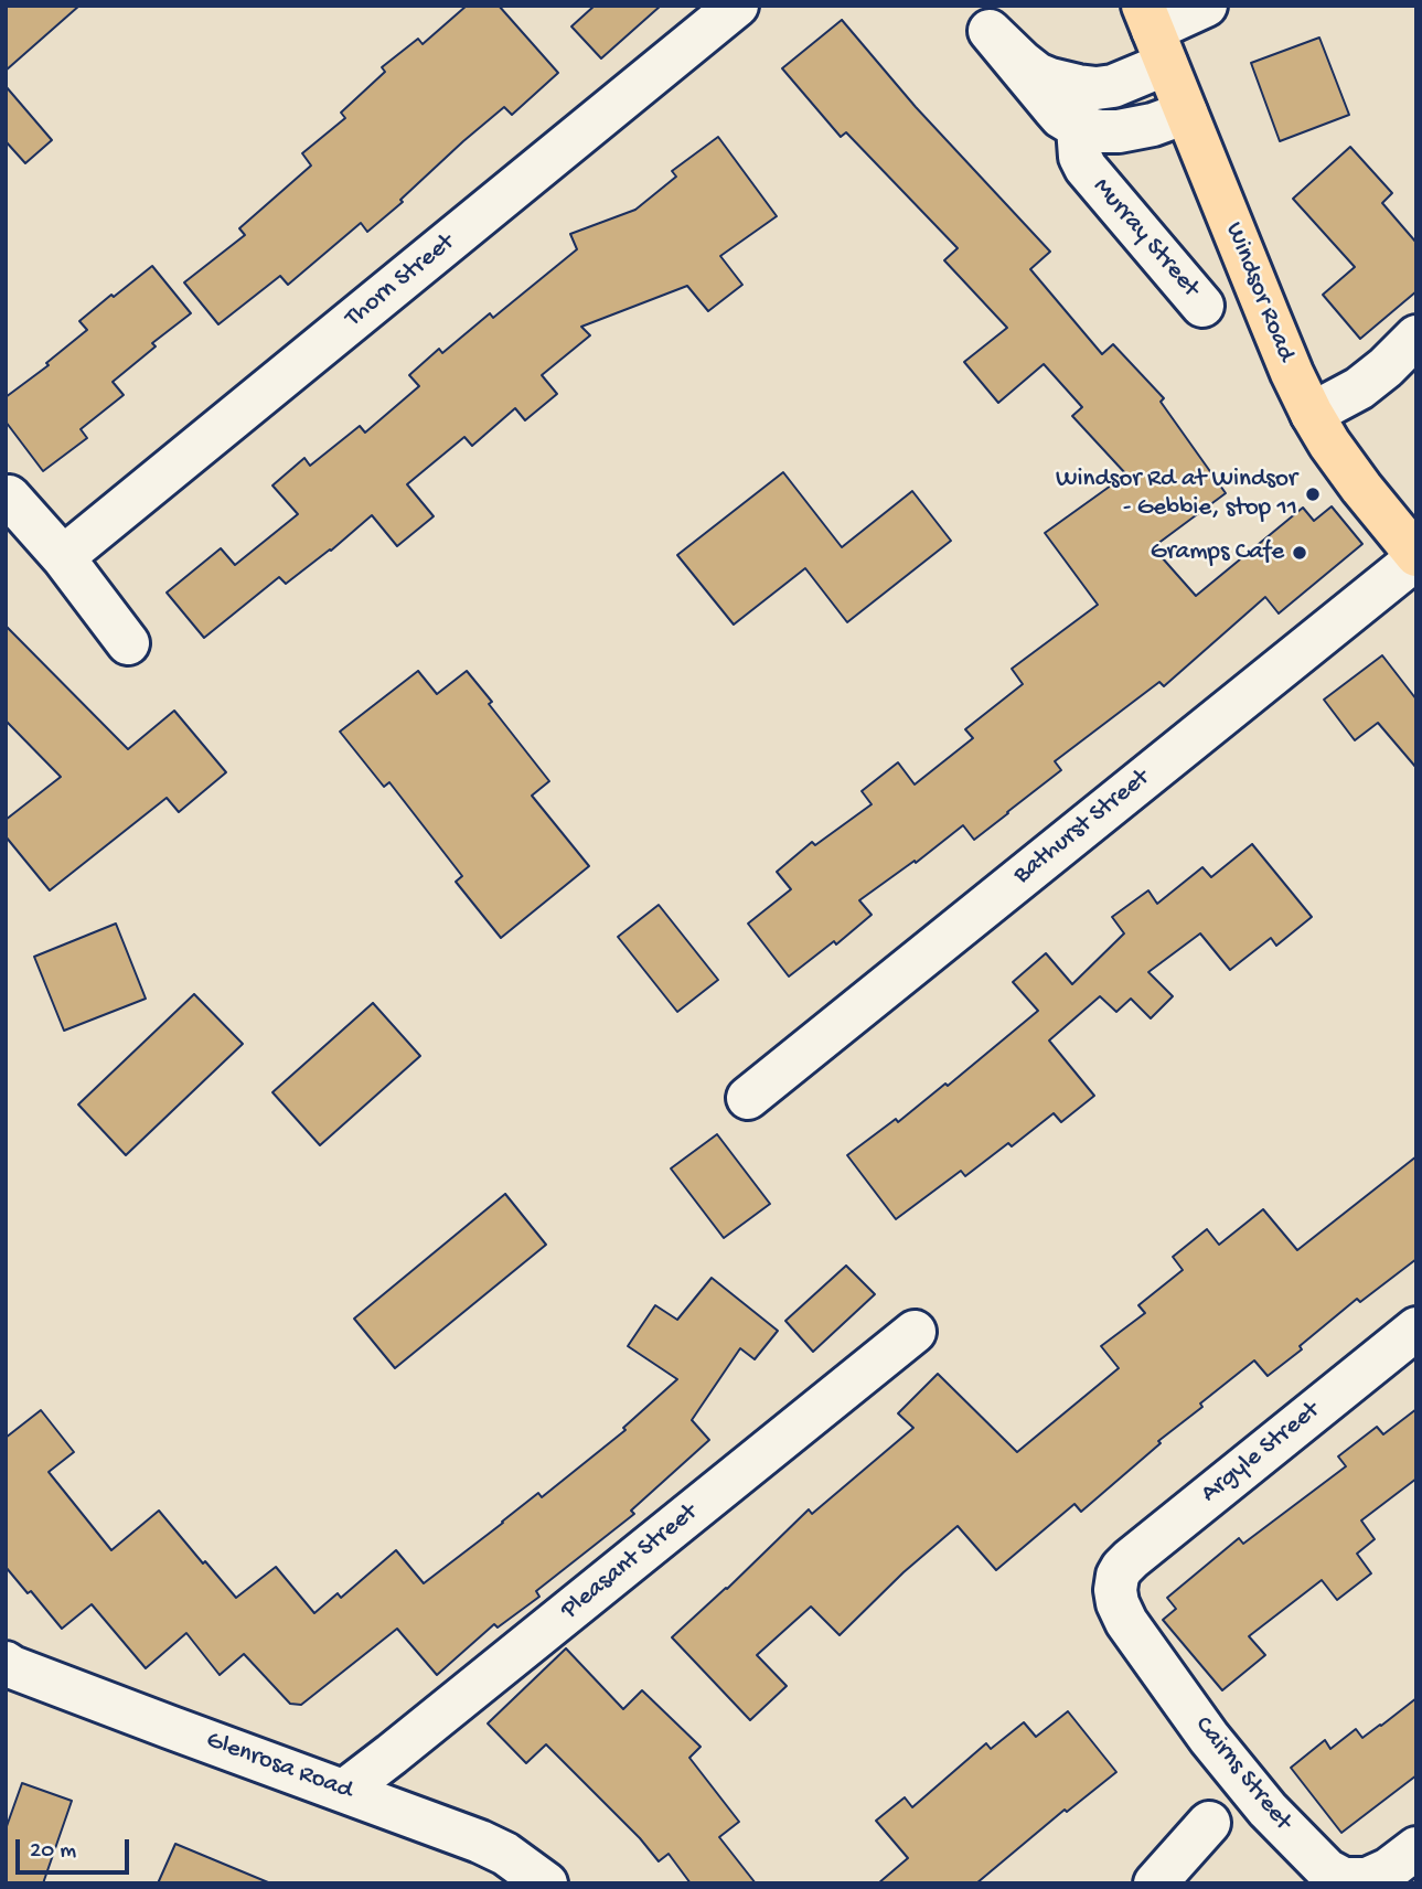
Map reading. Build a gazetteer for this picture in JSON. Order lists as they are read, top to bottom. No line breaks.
{"streets":{"main road":["Windsor Road"],"street":["Murray Street","Thorn Street","Bathurst Street","Argyle Street","Pleasant Street","Glenrosa Road","Cairns Street"]},"crossings":[["Windsor Road","Bathurst Street"],["Argyle Street","Cairns Street"],["Pleasant Street","Glenrosa Road"]],"places":["Windsor Rd at Windsor - Gebbie, stop 11","Gramps Cafe"],"scale_bar":"20 m"}
